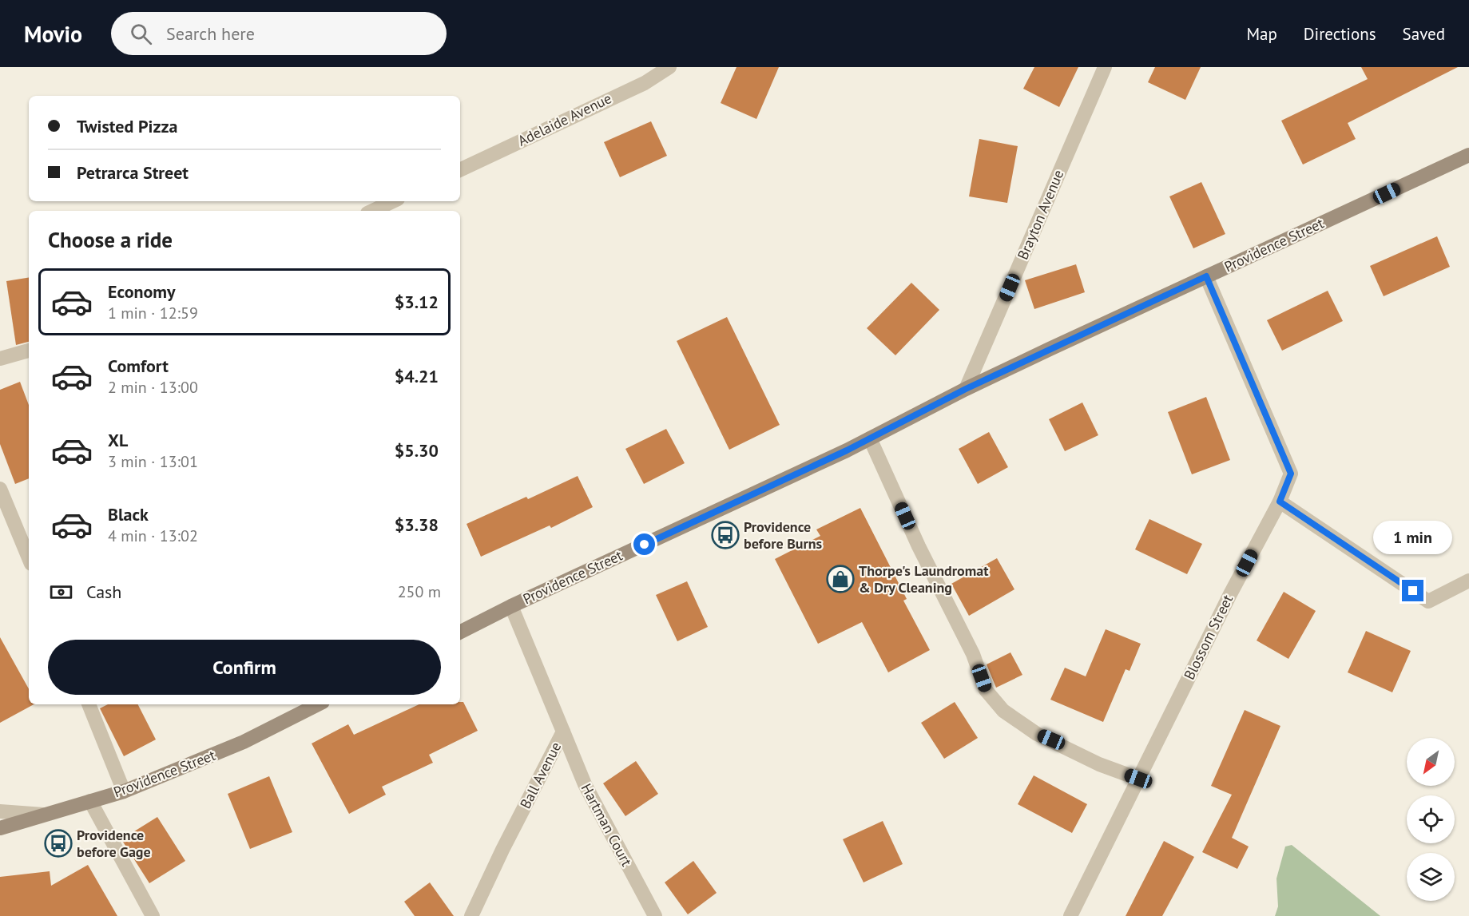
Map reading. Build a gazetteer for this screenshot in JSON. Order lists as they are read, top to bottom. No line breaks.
{"streets":{"main road":["Providence Street"],"street":["Adelaide Avenue","Brayton Avenue","Blossom Street","Ball Avenue","Hartman Court"]},"crossings":[["Brayton Avenue","Providence Street"],["Providence Street","Blossom Street"],["Providence Street","Ball Avenue"],["Ball Avenue","Hartman Court"]],"places":{"bus stop":["Providence before Burns","Providence before Gage"],"shop":["Thorpe's Laundromat & Dry Cleaning"]},"north":"bottom left","page":{"header":"Movio","search":"Search here","nav":["Map","Directions","Saved"],"banner":["Twisted Pizza","Petrarca Street"],"heading":"Choose a ride","list":[{"name":"Economy","note":"1 min · 12:59","value":"$3.12"},{"name":"Comfort","note":"2 min · 13:00","value":"$4.21"},{"name":"XL","note":"3 min · 13:01","value":"$5.30"},{"name":"Black","note":"4 min · 13:02","value":"$3.38"}],"bubble":"1 min","pay":["Cash","250 m"],"buttons":"Confirm"}}
